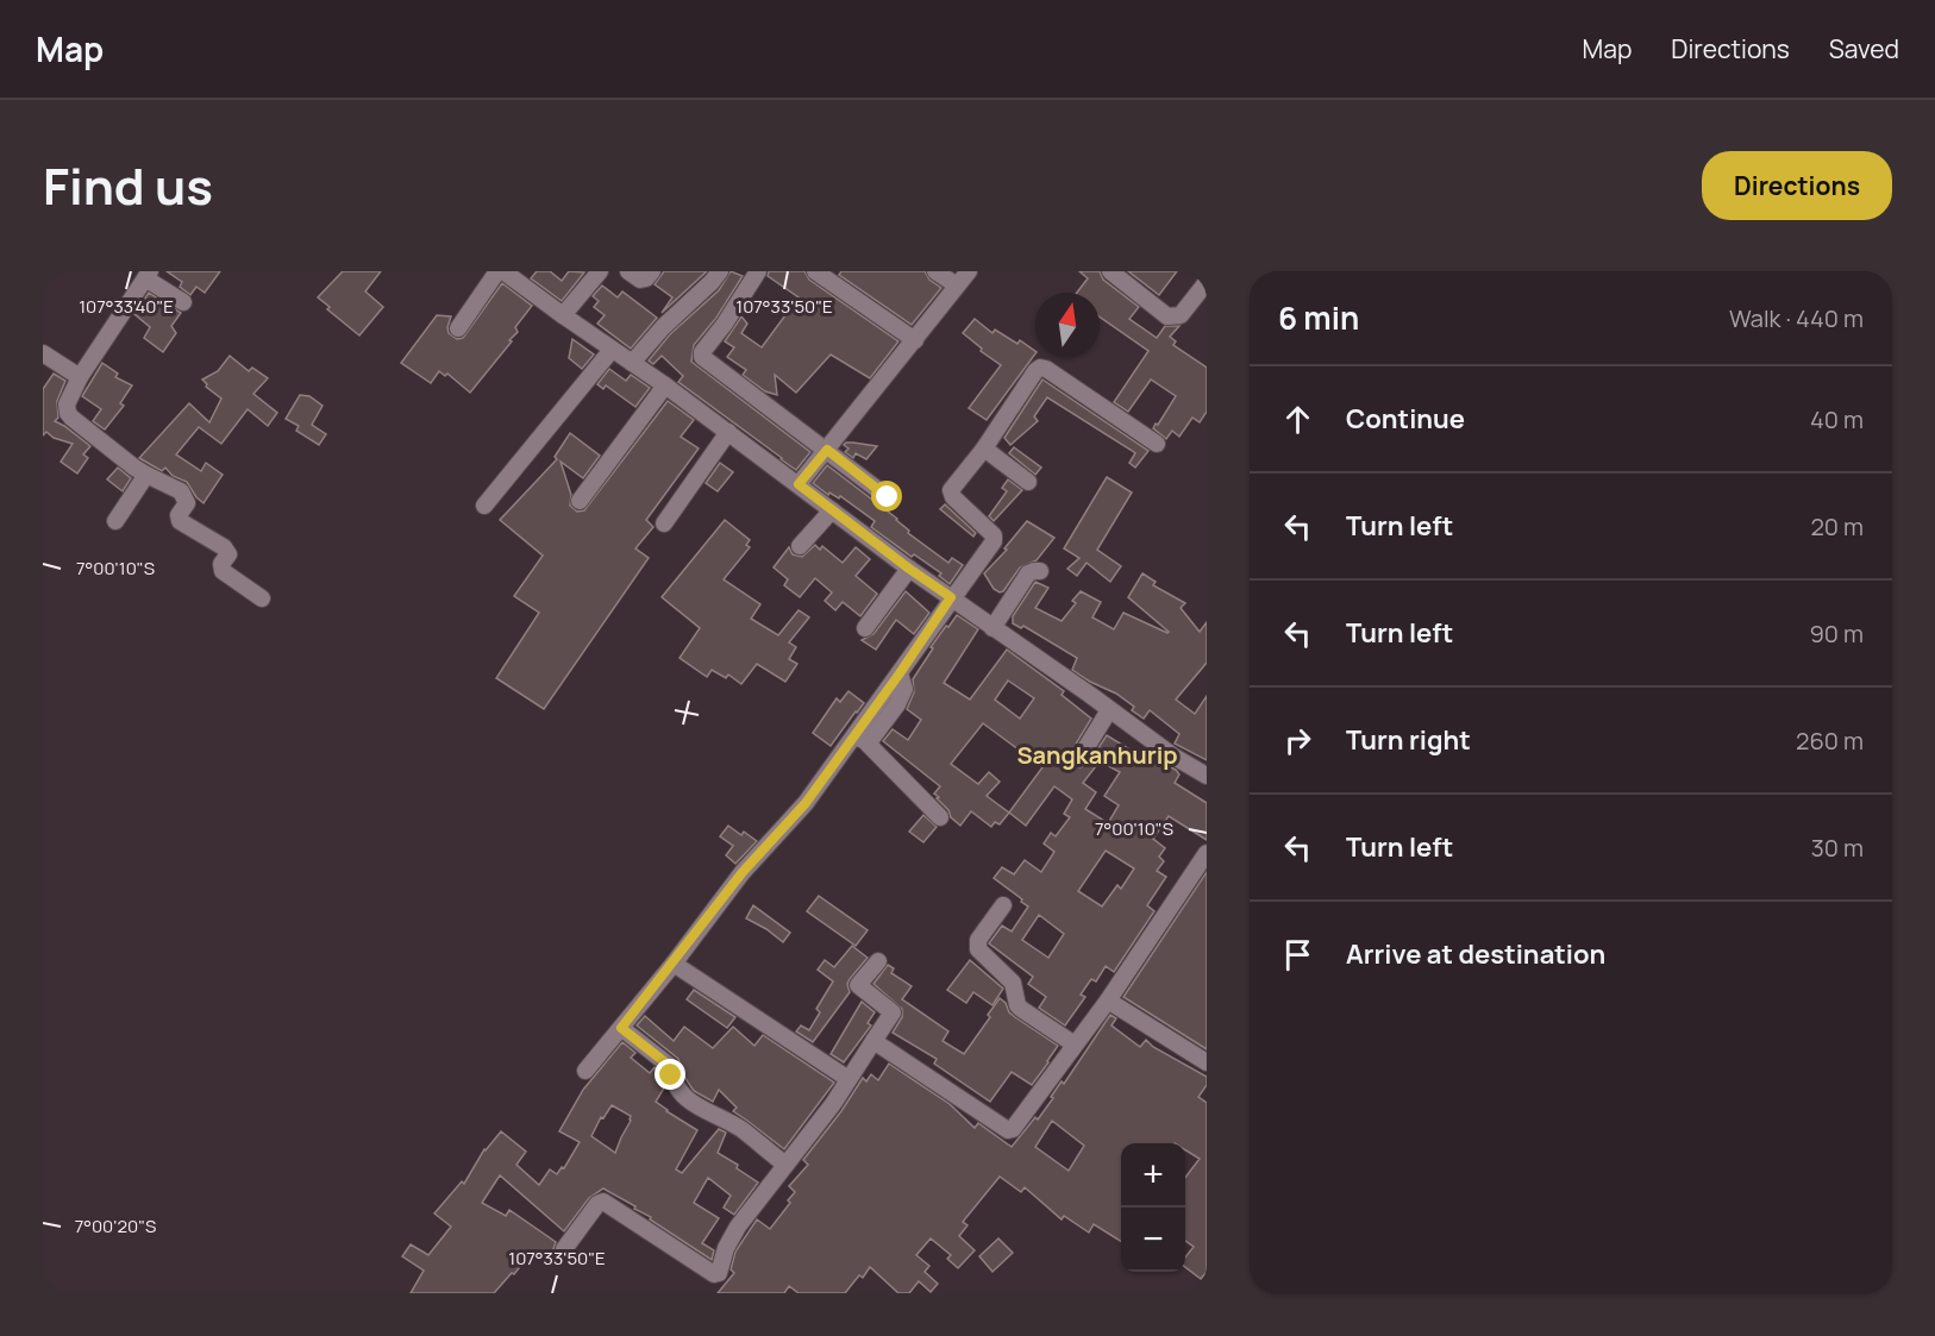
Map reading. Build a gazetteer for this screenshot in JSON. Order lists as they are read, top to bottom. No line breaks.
{"districts":["Sangkanhurip"],"north":"top","page":{"header":"Map","nav":["Map","Directions","Saved"],"title":"Find us","buttons":"Directions","heading":["6 min","Walk · 440 m"],"list":[["Continue","40 m"],["Turn left","20 m"],["Turn left","90 m"],["Turn right","260 m"],["Turn left","30 m"],"Arrive at destination"],"map_buttons":["+","−"]},"coordinates":["107°33'40\"E","107°33'50\"E","7°00'10\"S","7°00'20\"S"]}
